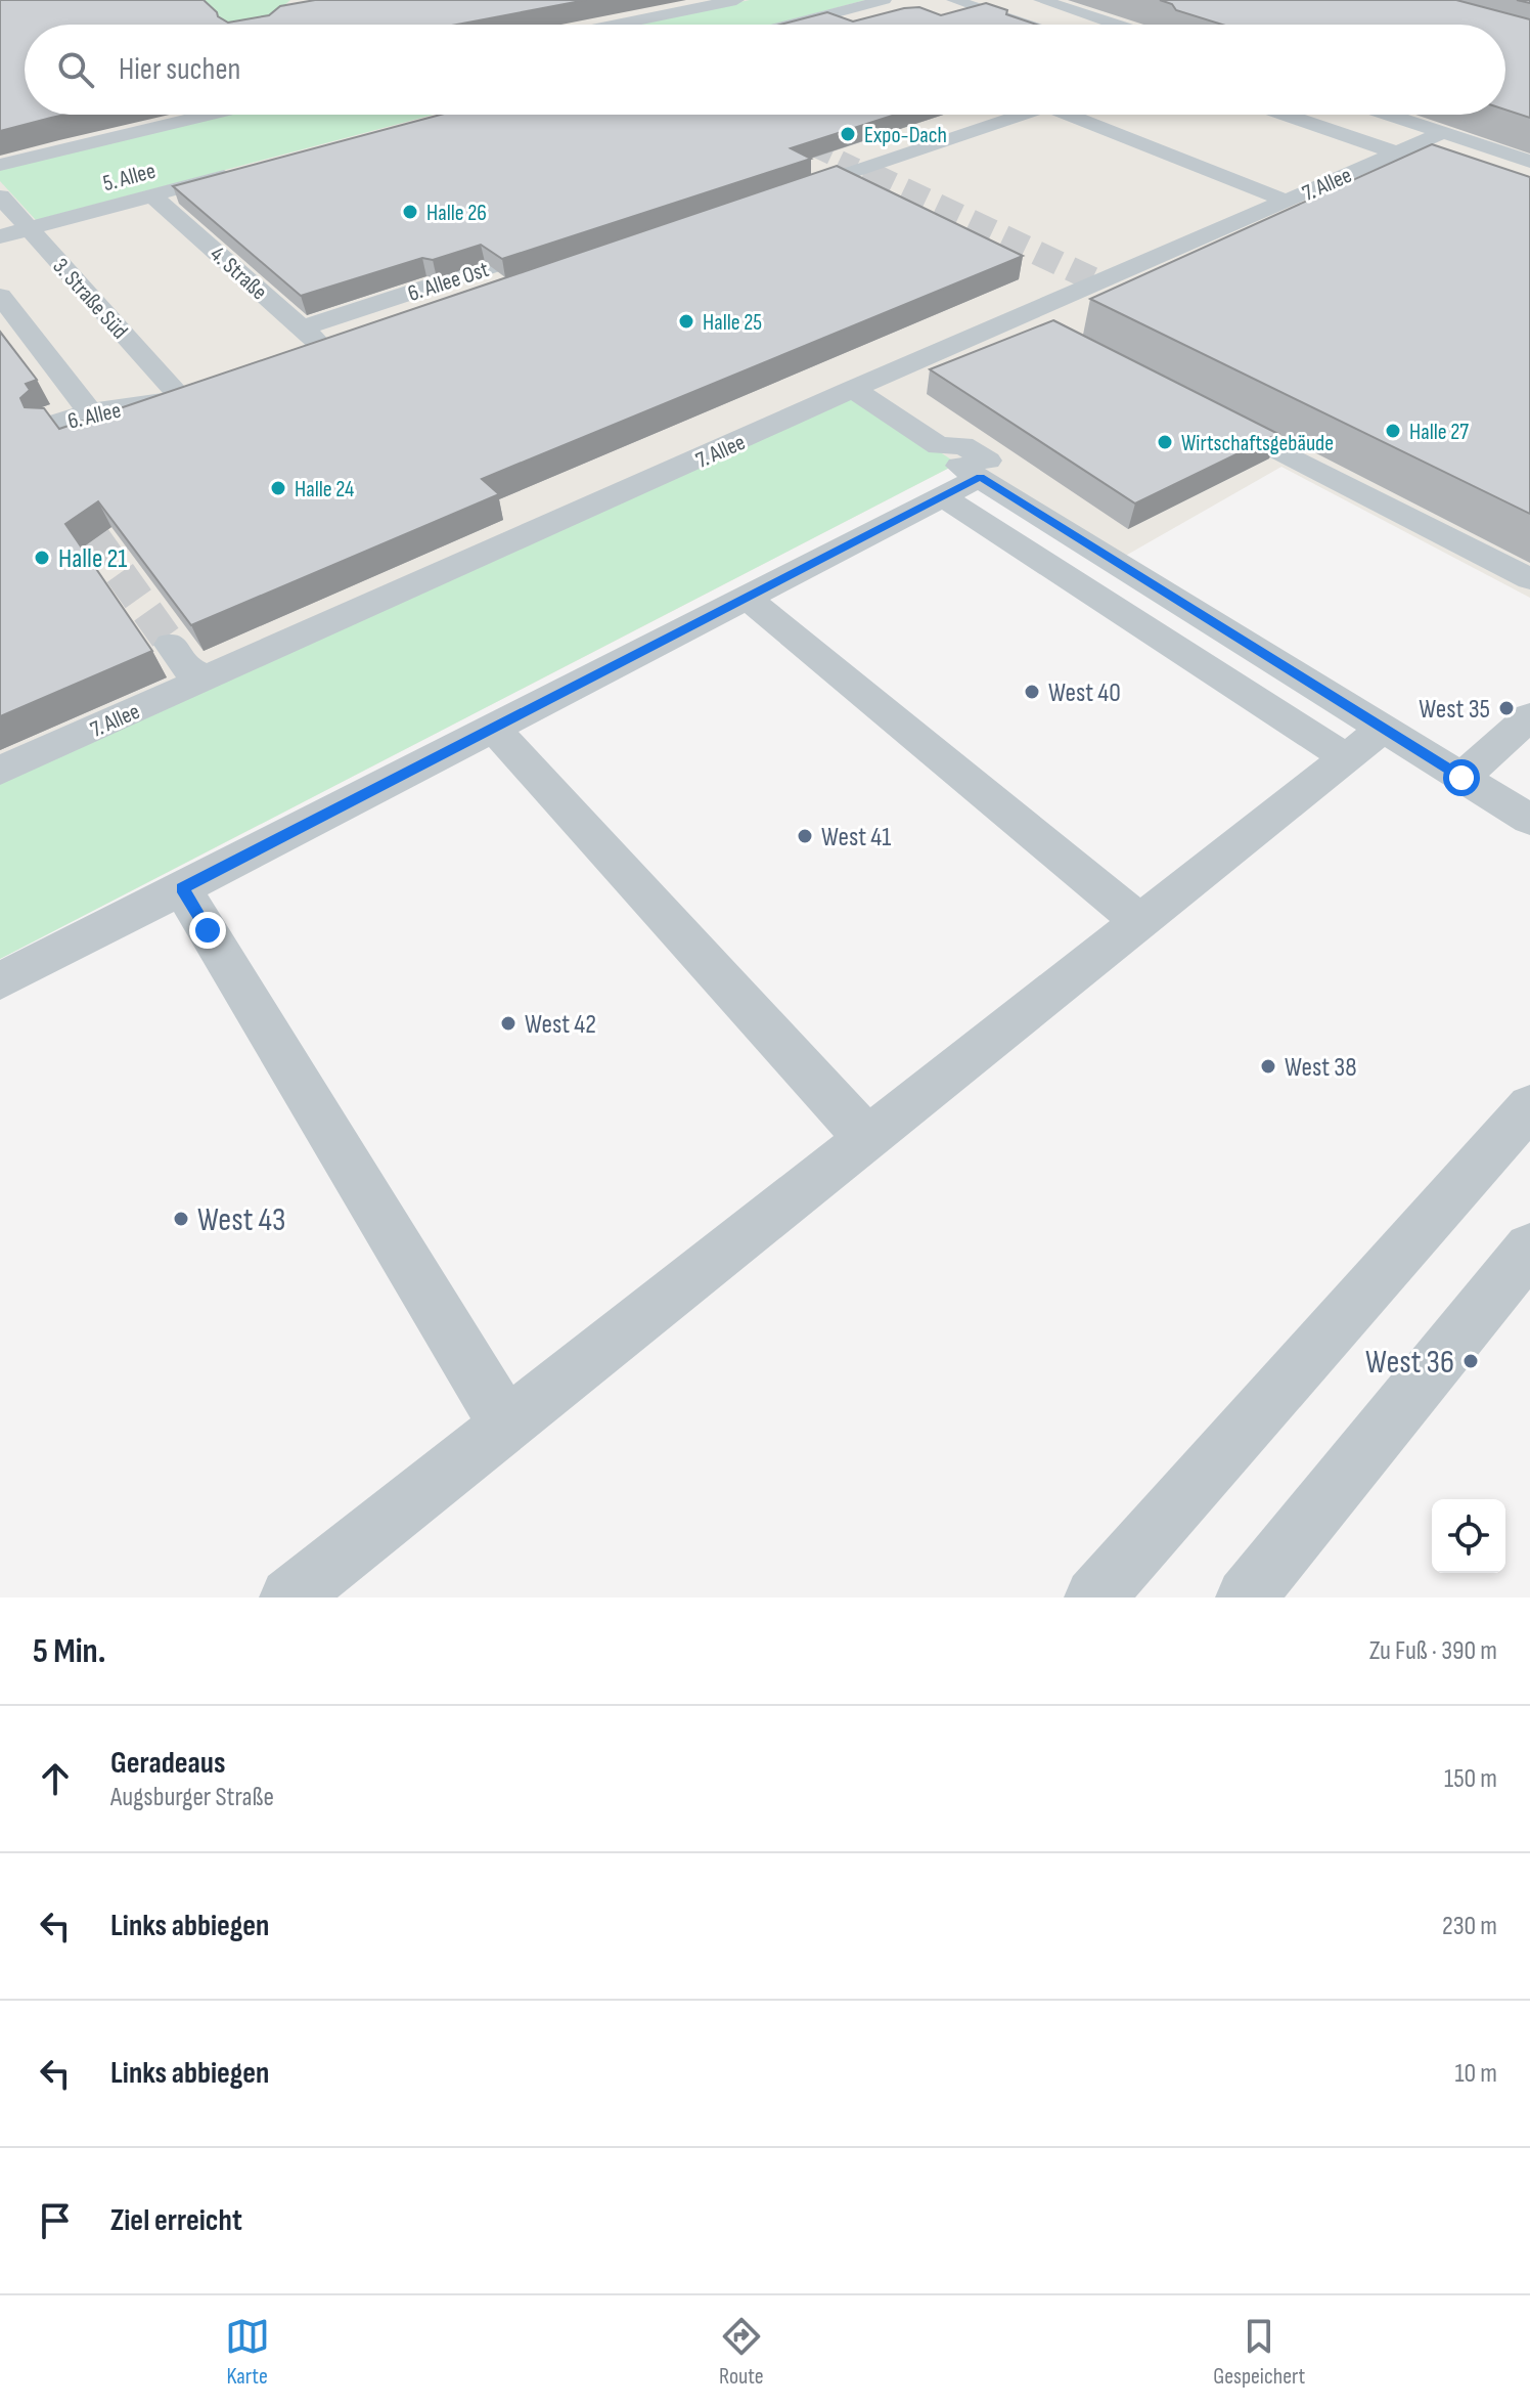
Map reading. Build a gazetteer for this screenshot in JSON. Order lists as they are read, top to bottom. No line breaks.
{"streets":{"lane":["5. Allee","7. Allee","4. Straße","6. Allee Ost","3. Straße Süd","6. Allee"]},"crossings":[["5. Allee","4. Straße"],["5. Allee","3. Straße Süd"],["4. Straße","6. Allee Ost"],["3. Straße Süd","6. Allee"]],"places":["Expo-Dach","Halle 26","Halle 25","Halle 27","Wirtschaftsgebäude","Halle 24","Halle 21","West 40","West 35","West 41","West 42","West 38","West 43","West 36"],"page":{"search":"Hier suchen","heading":["5 Min.","Zu Fuß · 390 m"],"list":[["Geradeaus","Augsburger Straße","150 m"],["Links abbiegen","230 m"],["Links abbiegen","10 m"],"Ziel erreicht"],"nav":["Karte","Route","Gespeichert"]}}
